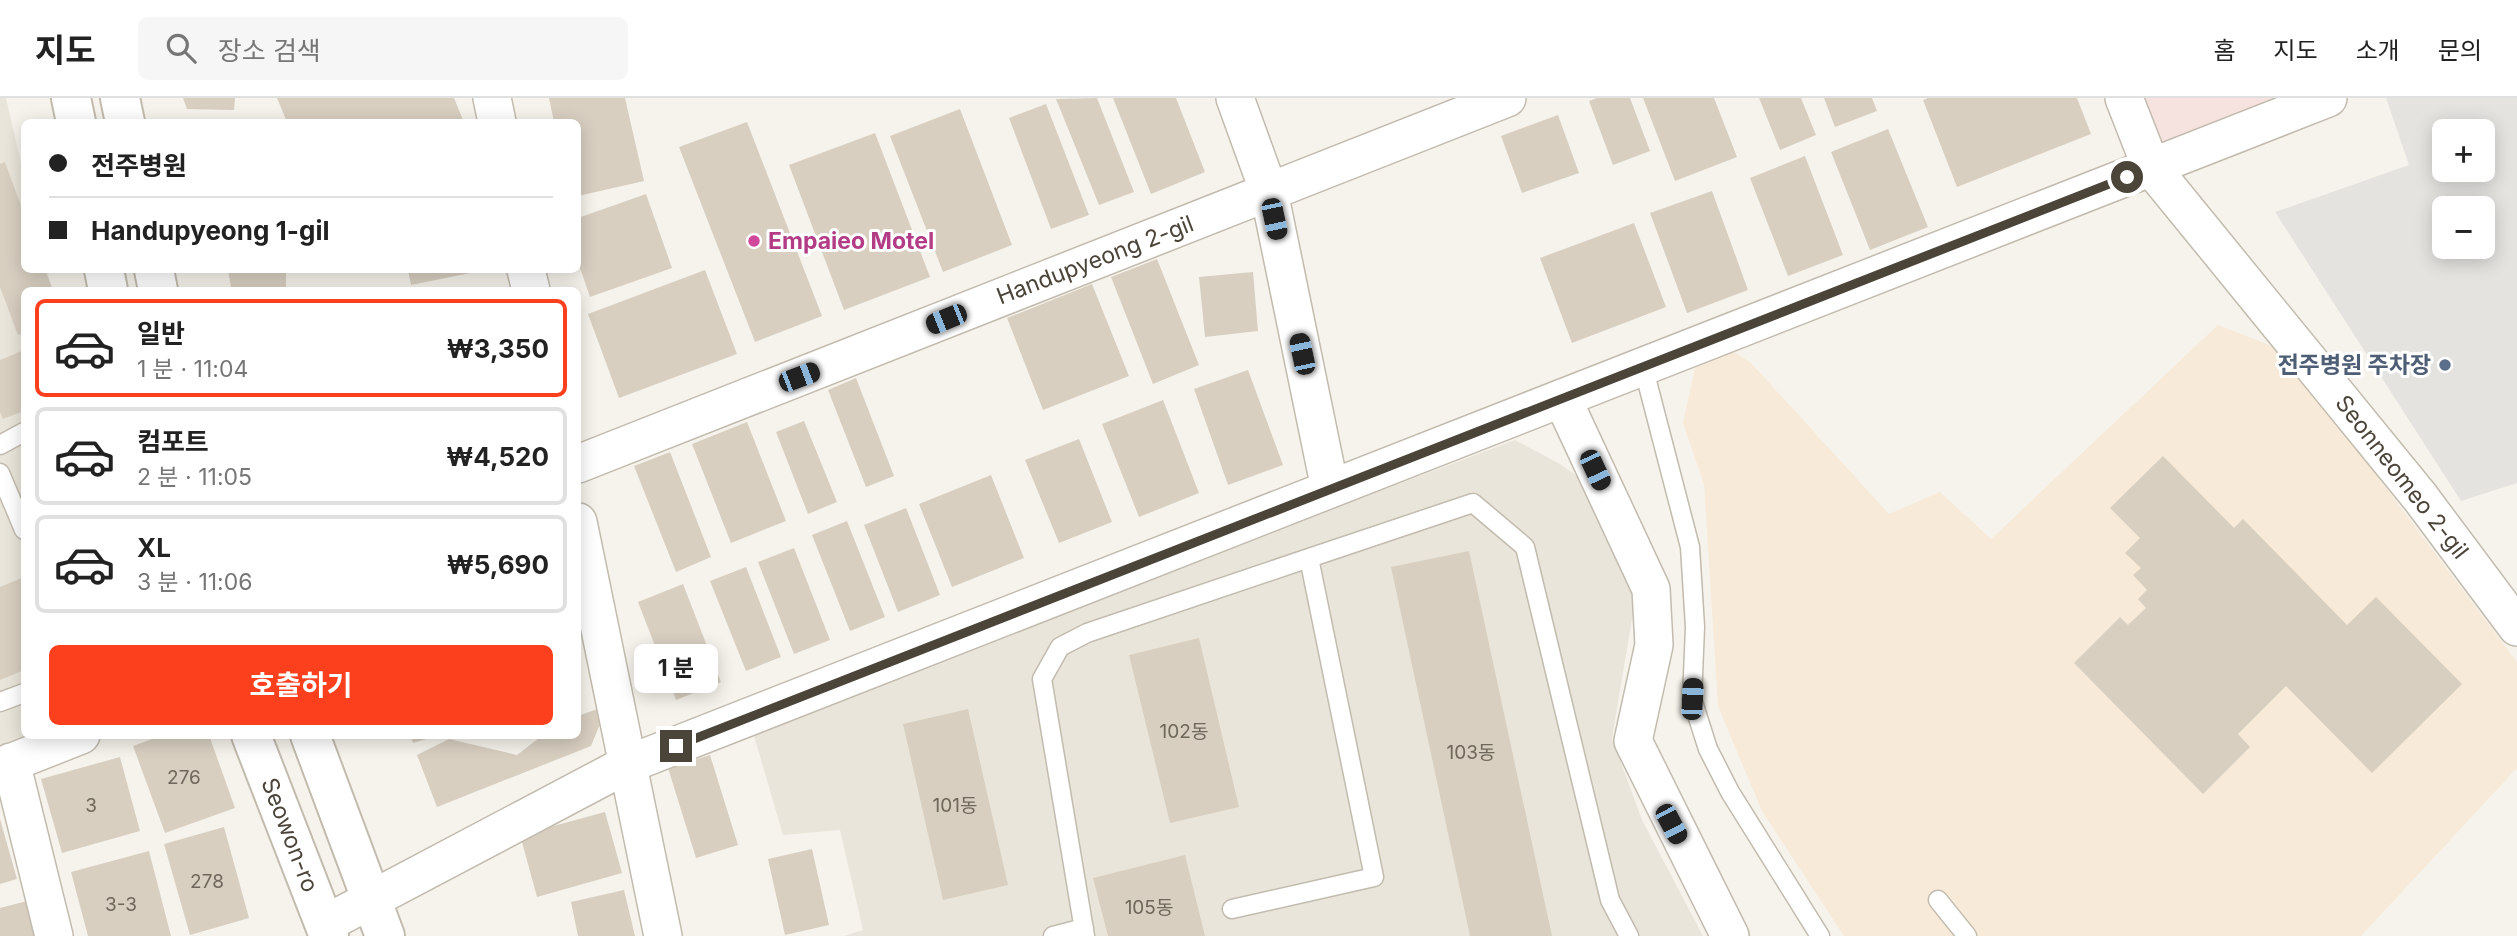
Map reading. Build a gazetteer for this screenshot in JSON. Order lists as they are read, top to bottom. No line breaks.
{"streets":{"street":["Handupyeong 2-gil","Seonneomeo 2-gil","Seowon-ro"]},"places":["Empaieo Motel","전주병원 주차장"],"house_numbers":["102동","103동","276","3","101동","278","3-3","105동"],"page":{"header":"지도","search":"장소 검색","nav":["홈","지도","소개","문의"],"map_buttons":["+","−"],"banner":["전주병원","Handupyeong 1-gil"],"list":[{"name":"일반","note":"1 분 · 11:04","value":"₩3,350"},{"name":"컴포트","note":"2 분 · 11:05","value":"₩4,520"},{"name":"XL","note":"3 분 · 11:06","value":"₩5,690"}],"buttons":"호출하기","bubble":"1 분"}}
